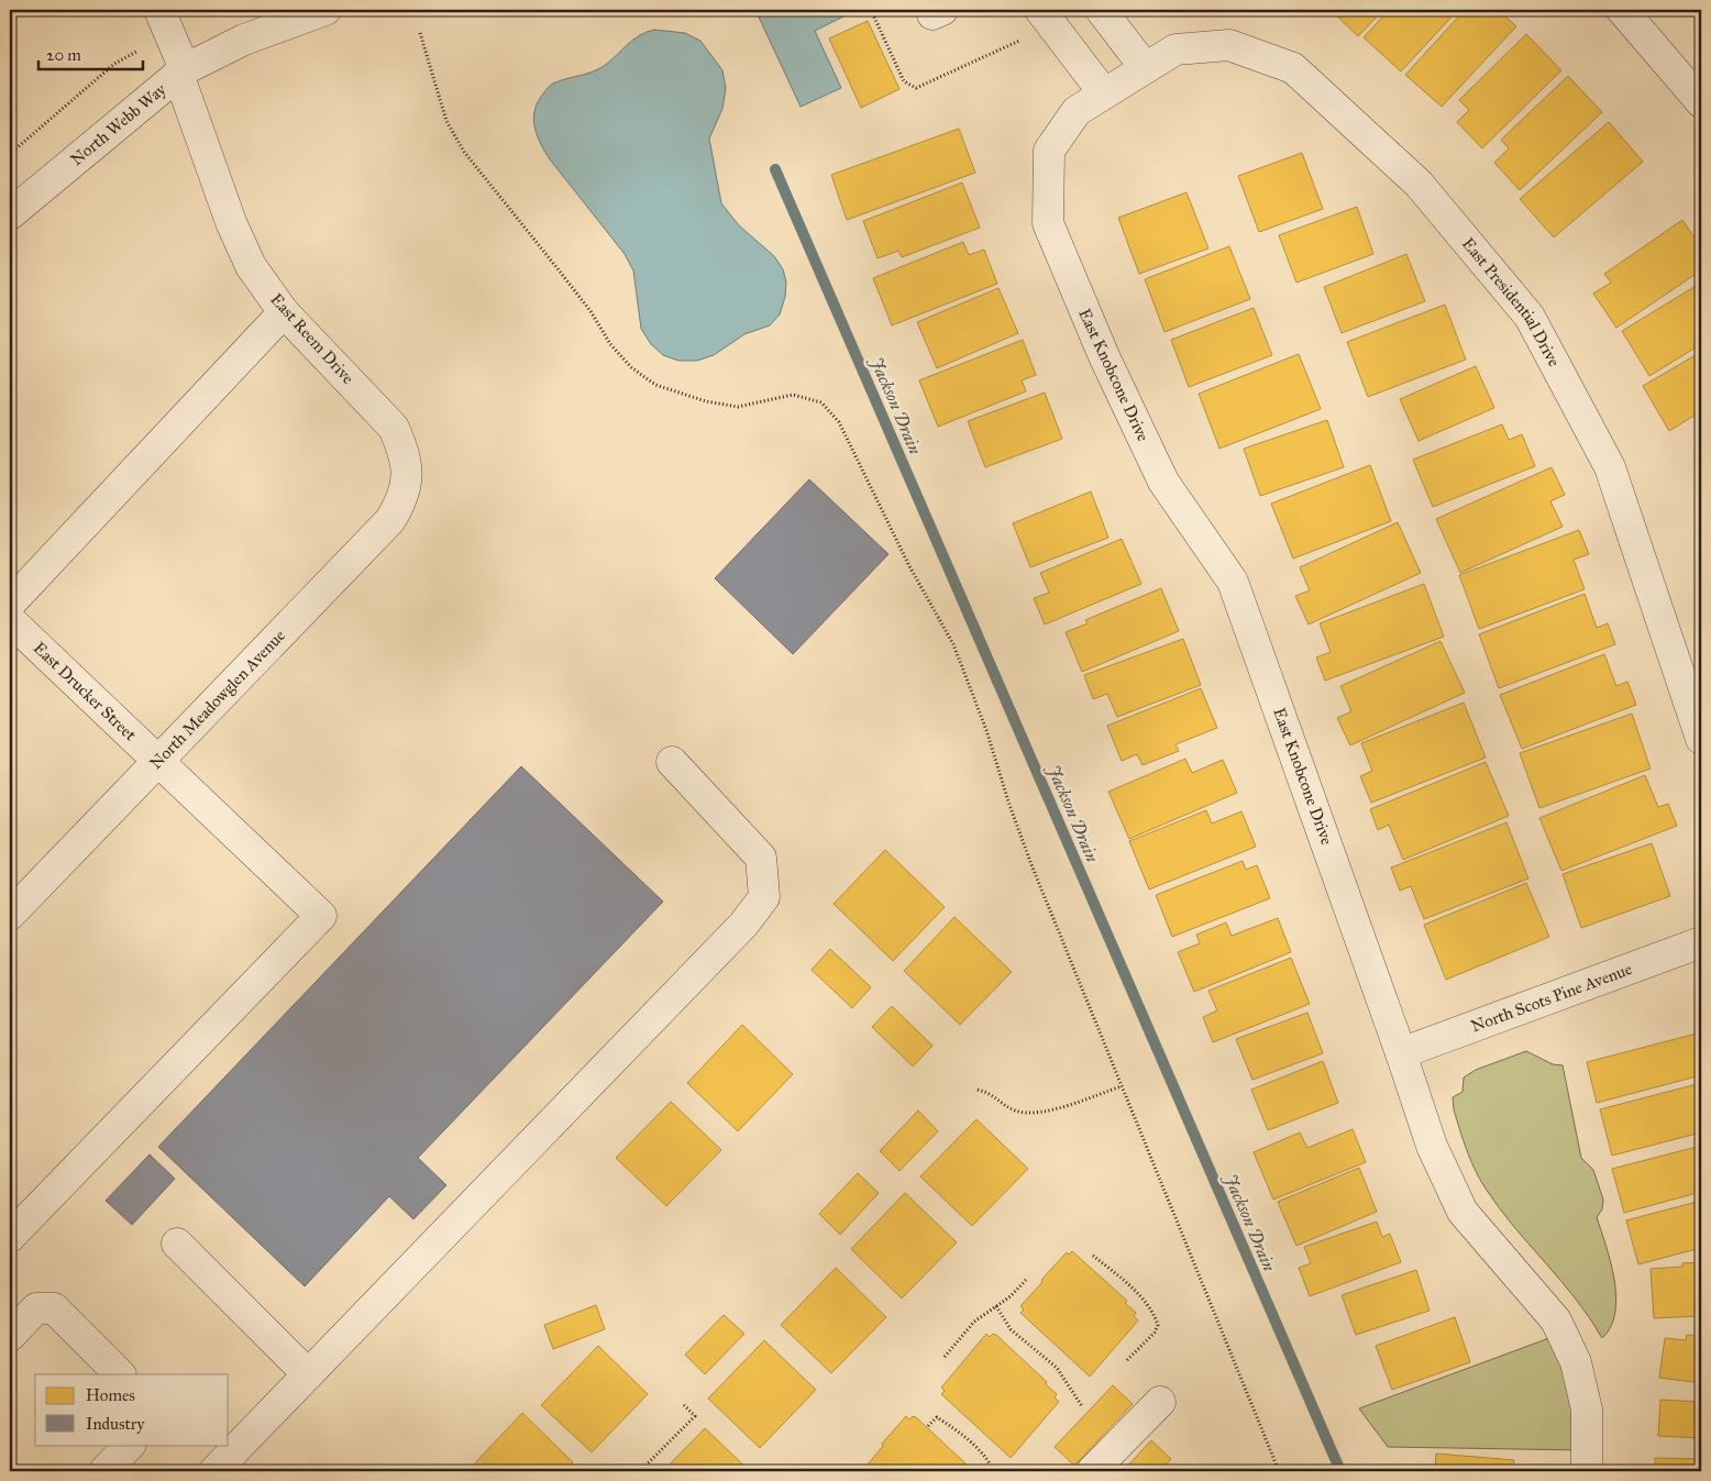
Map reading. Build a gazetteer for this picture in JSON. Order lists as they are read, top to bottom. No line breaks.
{"streets":{"street":["North Webb Way","East Presidential Drive","East Reem Drive","East Knobcone Drive","East Drucker Street","North Meadowglen Avenue","North Scots Pine Avenue"]},"crossings":[["North Webb Way","East Reem Drive"],["East Presidential Drive","East Knobcone Drive"],["East Reem Drive","North Meadowglen Avenue"],["East Knobcone Drive","North Scots Pine Avenue"],["East Drucker Street","North Meadowglen Avenue"]],"water":["Jackson Drain"],"legend":["Homes","Industry"],"scale_bar":"20 m"}
